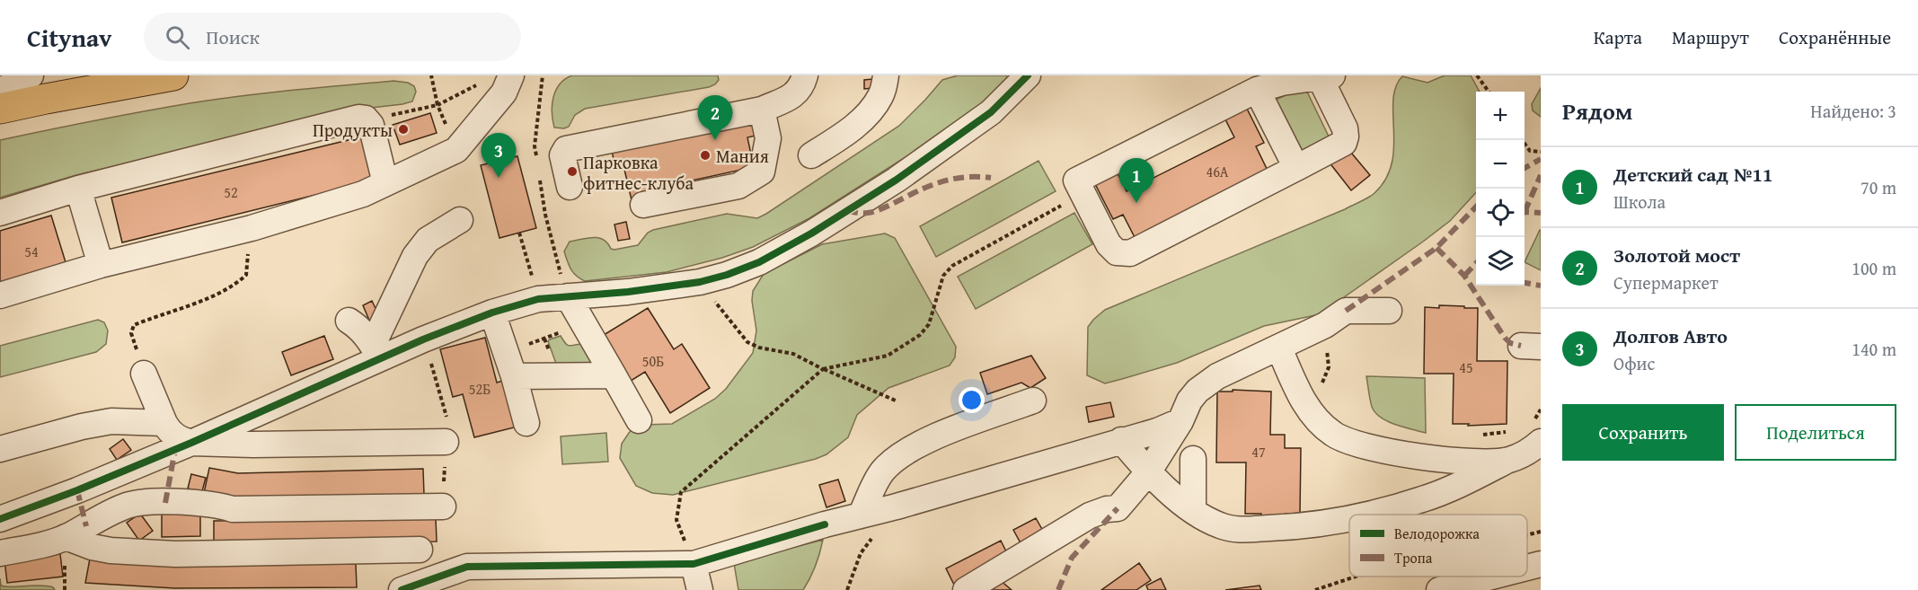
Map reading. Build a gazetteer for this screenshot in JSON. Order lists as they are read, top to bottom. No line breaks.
{"places":["Продукты","Мания","Парковка фитнес-клуба"],"house_numbers":["46А","52","54","50Б","45","52Б","47"],"legend":["Велодорожка","Тропа"],"page":{"header":"Citynav","search":"Поиск","nav":["Карта","Маршрут","Сохранённые"],"heading":["Рядом","Найдено: 3"],"map_buttons":["+","−"],"pins":["2","3","1"],"list":[{"mark":"1","name":"Детский сад №11","note":"Школа","value":"70 m"},{"mark":"2","name":"Золотой мост","note":"Супермаркет","value":"100 m"},{"mark":"3","name":"Долгов Авто","note":"Офис","value":"140 m"}],"buttons":["Сохранить","Поделиться"]}}
